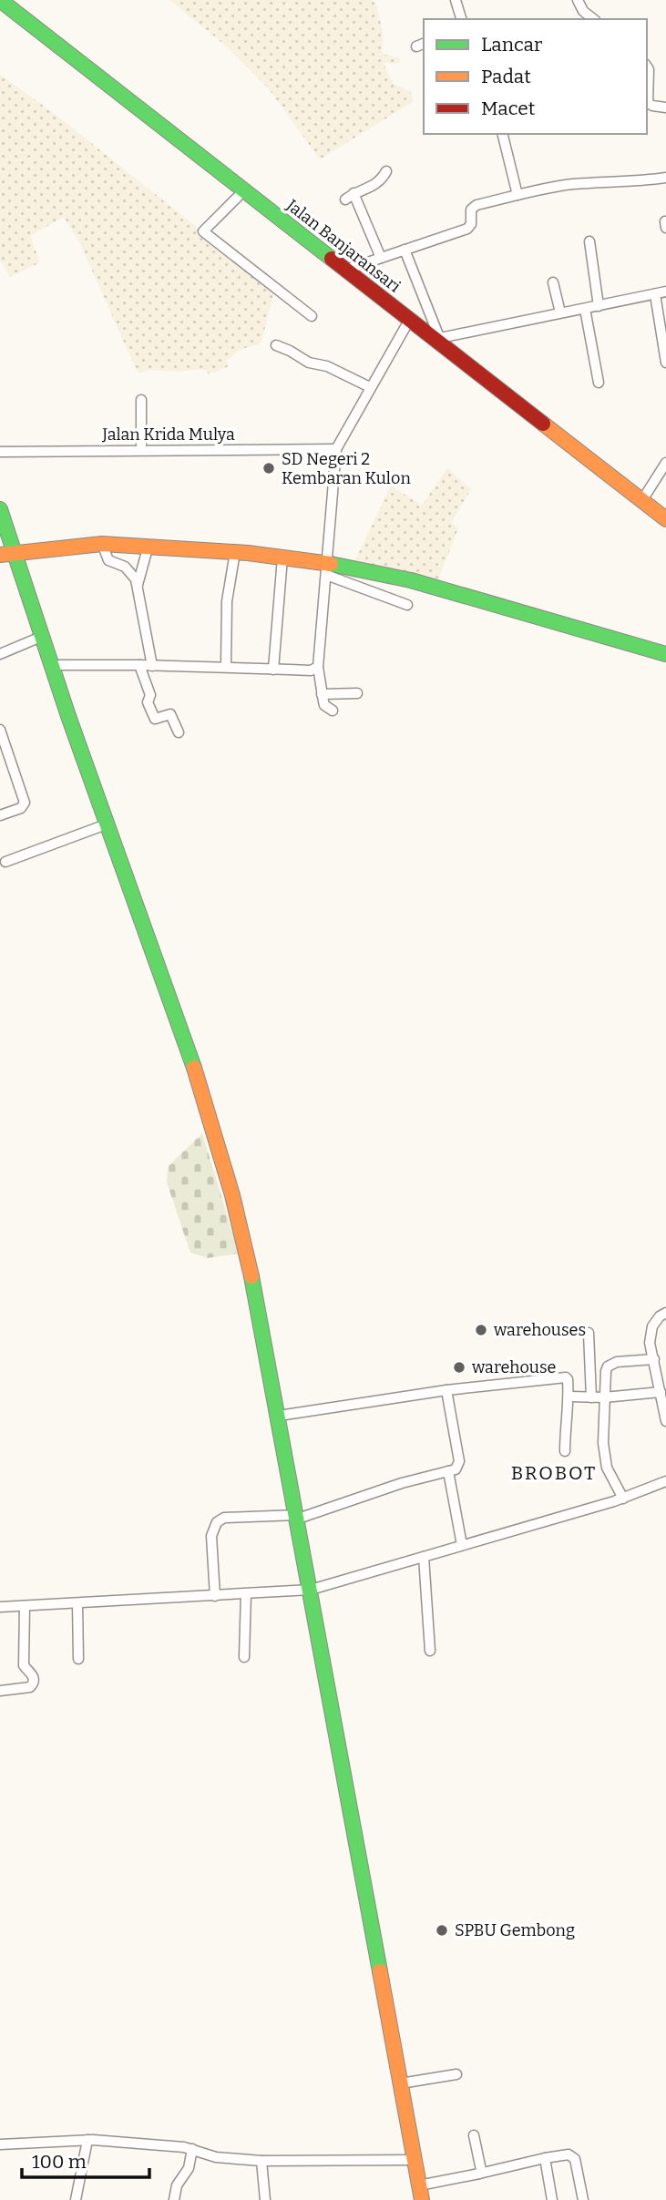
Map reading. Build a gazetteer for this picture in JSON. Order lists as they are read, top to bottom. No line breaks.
{"streets":{"main road":["Jalan Banjaransari"],"street":["Jalan Krida Mulya"]},"districts":["BROBOT"],"places":["SD Negeri 2 Kembaran Kulon","warehouses","warehouse","SPBU Gembong"],"legend":["Lancar","Padat","Macet"],"scale_bar":"100 m"}
